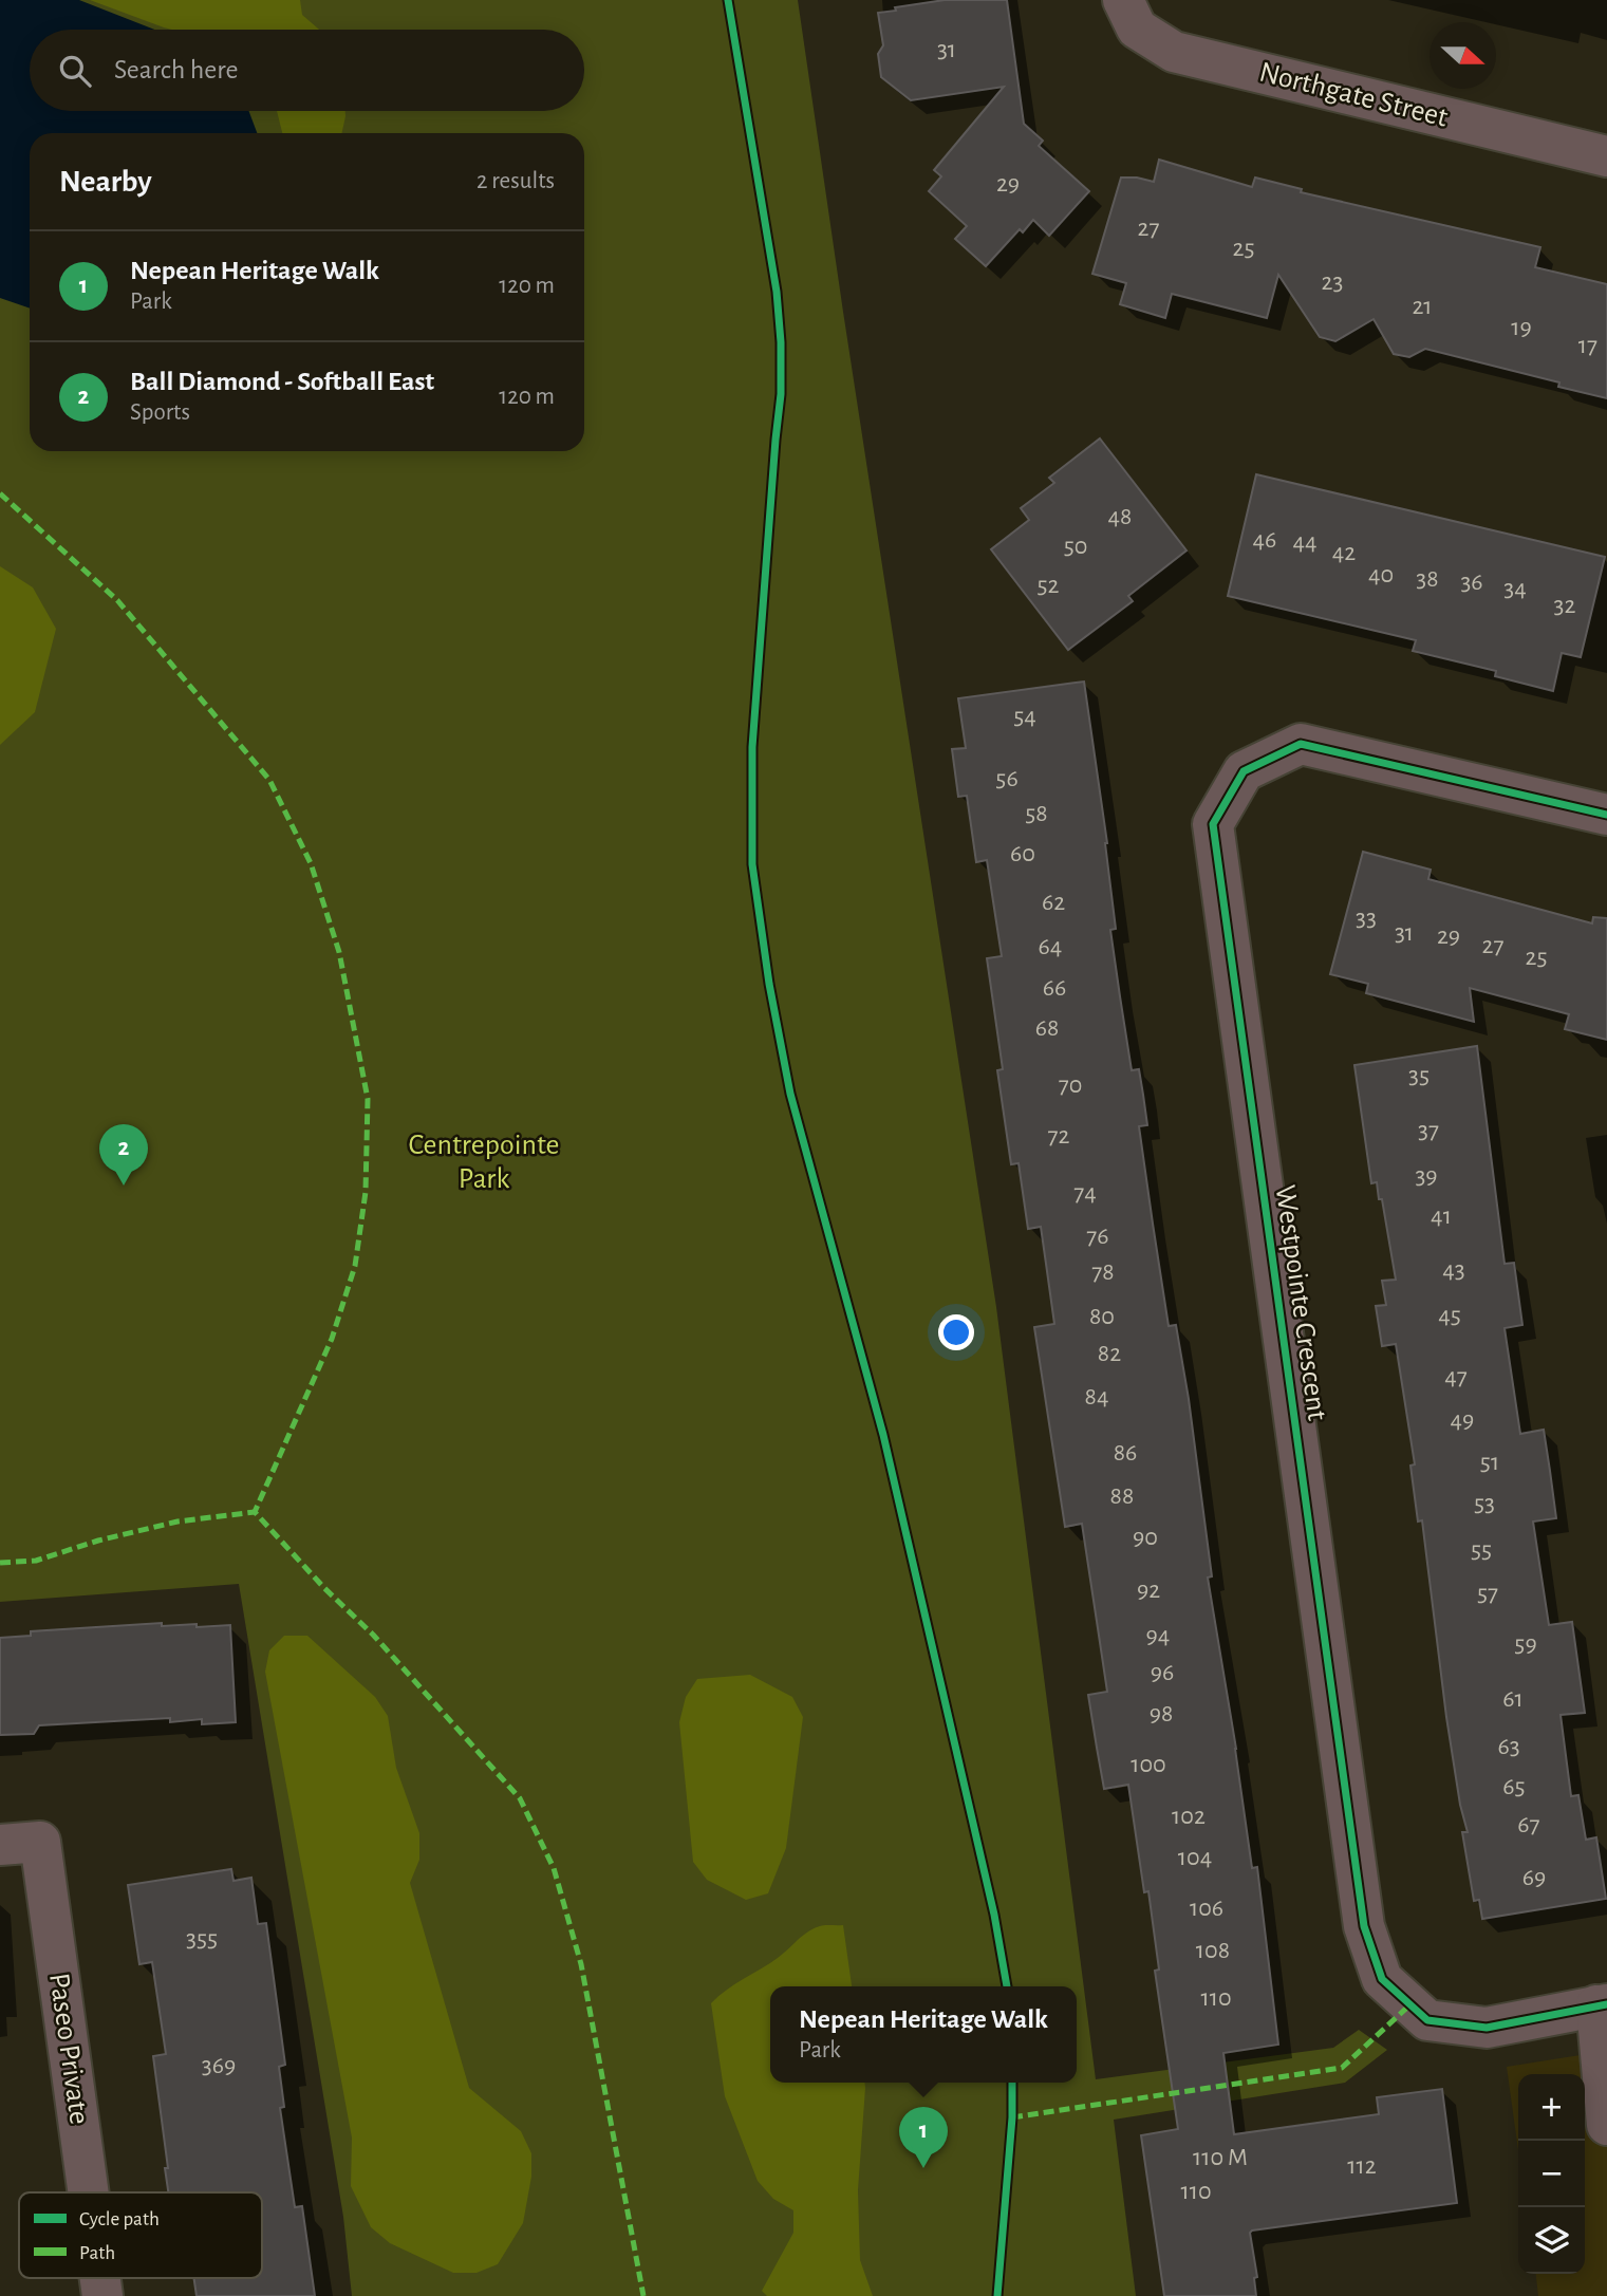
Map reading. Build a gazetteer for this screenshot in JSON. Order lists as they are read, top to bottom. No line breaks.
{"streets":{"street":["Northgate Street","Westpointe Crescent","Paseo Private"]},"parks":["Centrepointe Park"],"house_numbers":["31","29","27","25","23","21","19","17","48","46","44","50","42","40","38","36","52","34","32","54","56","58","60","62","33","31","29","27","64","25","66","68","35","70","37","72","39","74","41","76","43","78","45","80","82","47","84","49","86","51","88","53","90","55","92","57","94","59","96","61","98","63","100","65","102","67","104","69","106","355","108","110","369","110 M","112","110"],"legend":["Cycle path","Path"],"north":"right","page":{"search":"Search here","heading":["Nearby","2 results"],"list":[{"mark":"1","name":"Nepean Heritage Walk","note":"Park","value":"120 m"},{"mark":"2","name":"Ball Diamond - Softball East","note":"Sports","value":"120 m"}],"pins":["2","1"],"popup":["Nepean Heritage Walk","Park"],"map_buttons":["+","−"]}}
